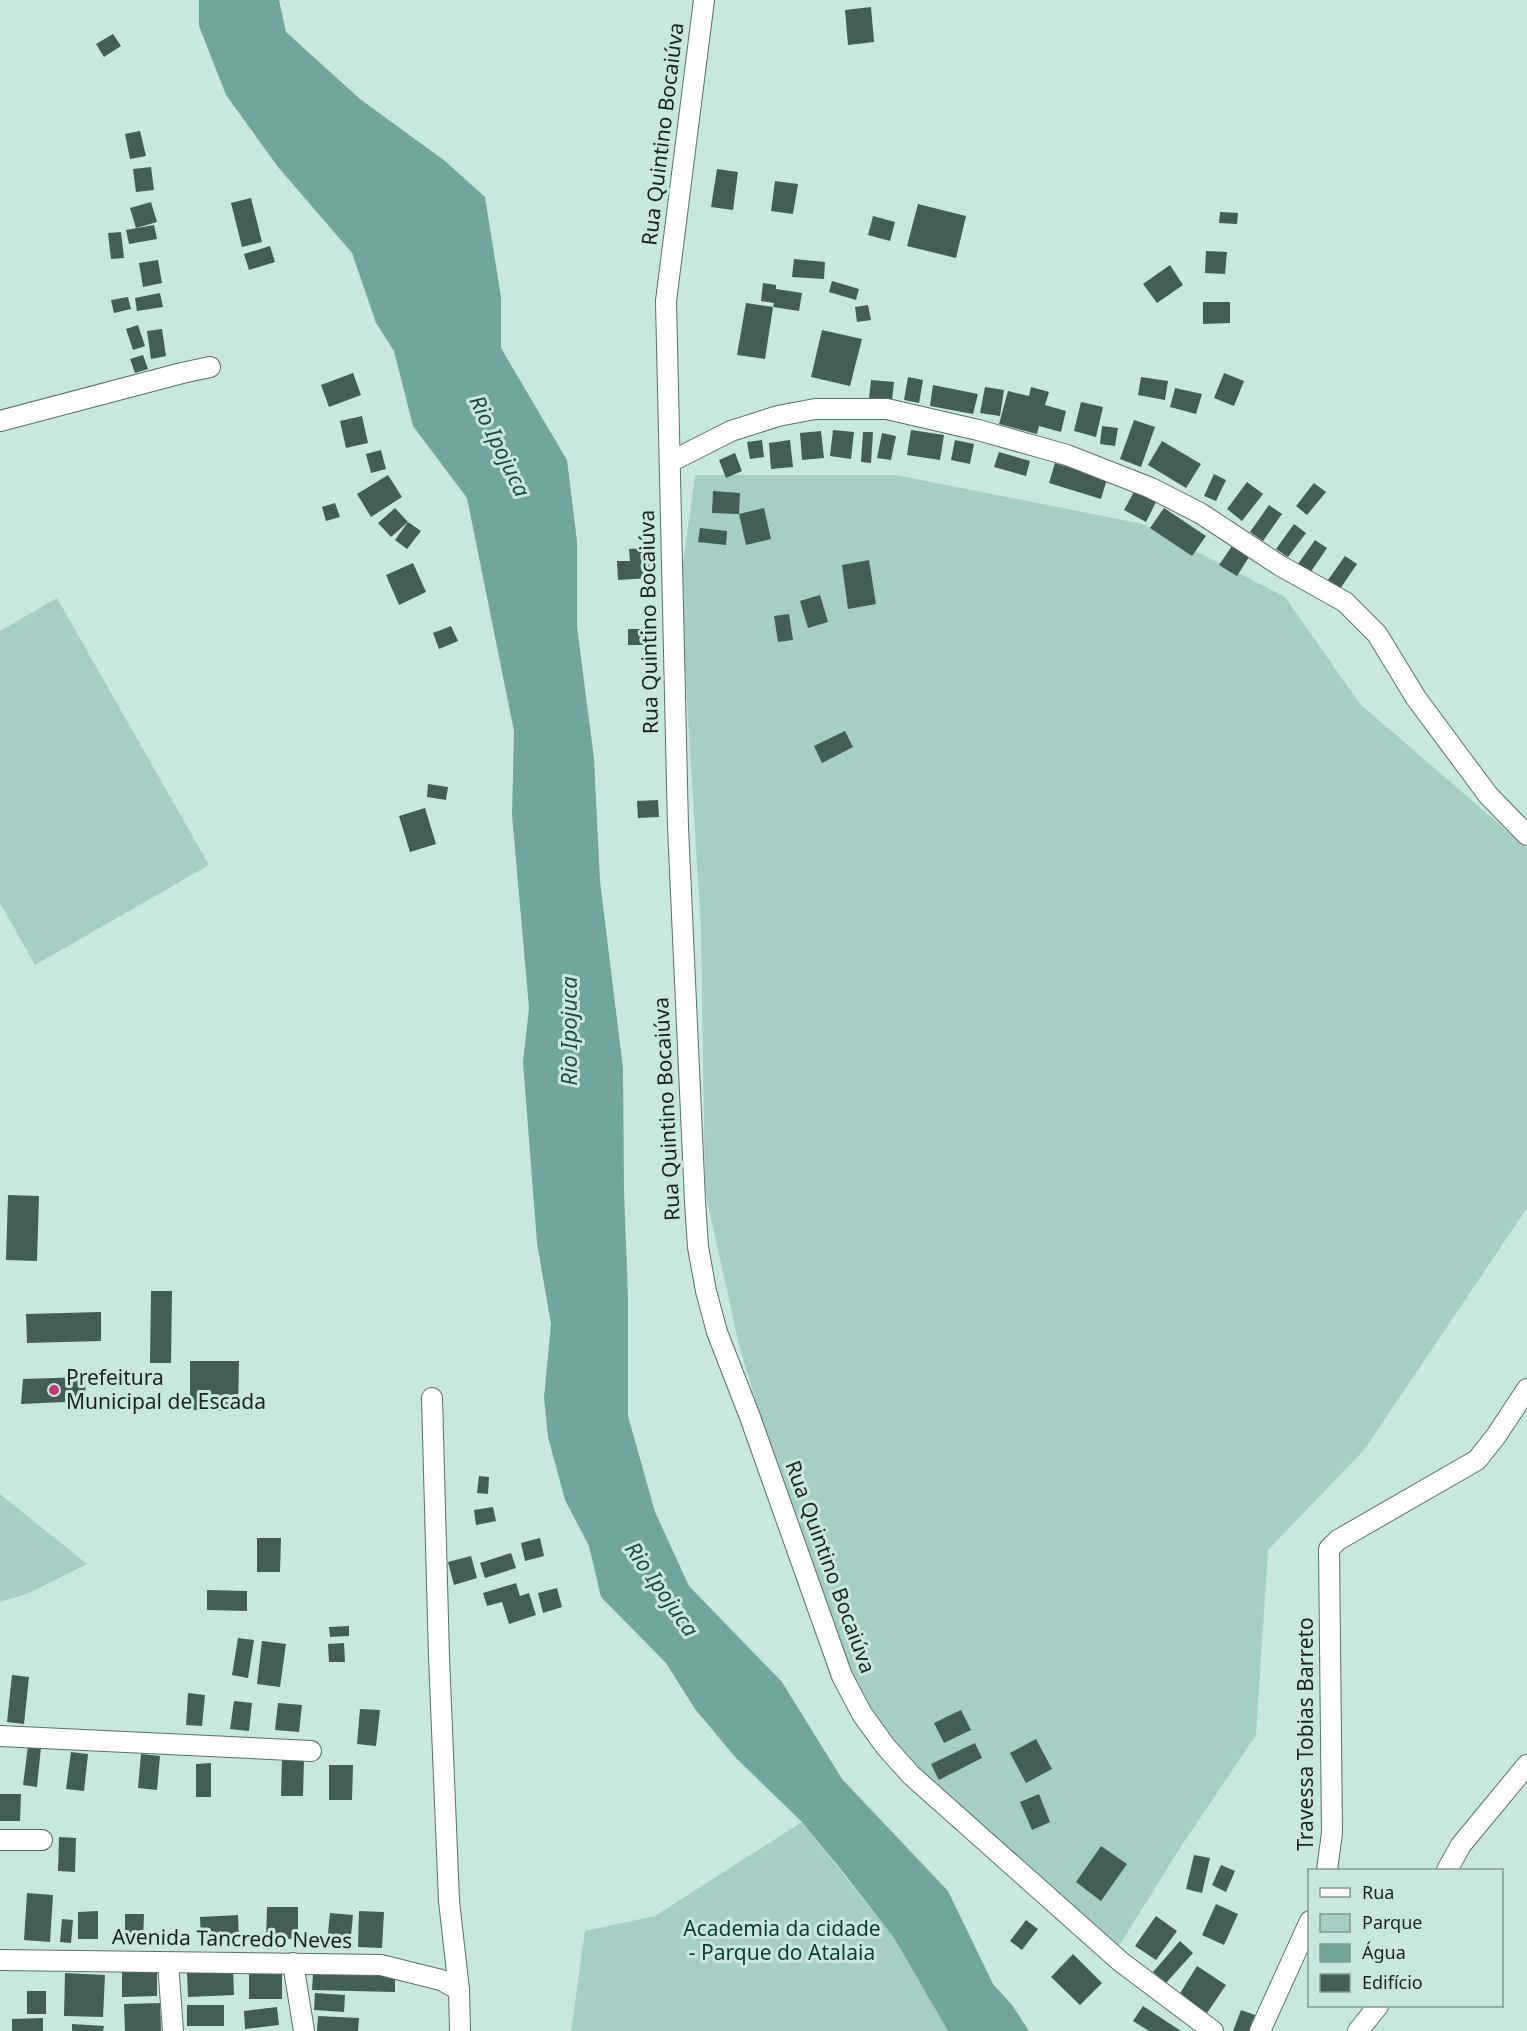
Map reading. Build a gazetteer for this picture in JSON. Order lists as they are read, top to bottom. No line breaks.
{"streets":{"street":["Rua Quintino Bocaiúva","Travessa Tobias Barreto","Avenida Tancredo Neves"]},"water":["Rio Ipojuca"],"parks":["Academia da cidade - Parque do Atalaia"],"places":["Prefeitura Municipal de Escada"],"legend":["Rua","Parque","Água","Edifício"]}
